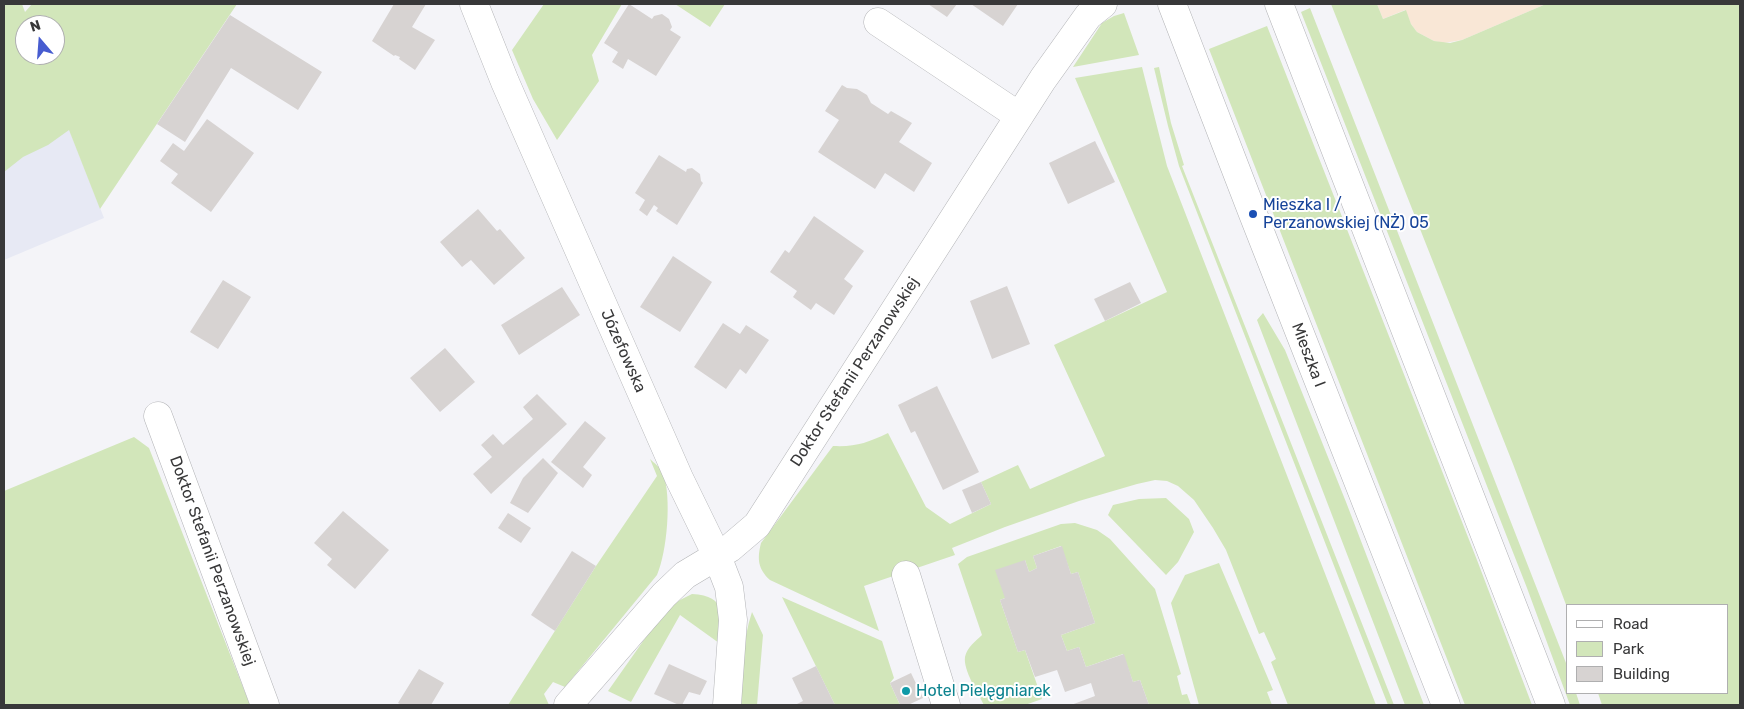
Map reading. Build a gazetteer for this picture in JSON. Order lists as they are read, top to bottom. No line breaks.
{"streets":{"street":["Józefowska","Mieszka I","Doktor Stefanii Perzanowskiej"]},"crossings":[["Józefowska","Doktor Stefanii Perzanowskiej"]],"places":["Mieszka I / Perzanowskiej (NŻ) 05","Hotel Pielęgniarek"],"legend":["Road","Park","Building"],"north":"top"}
